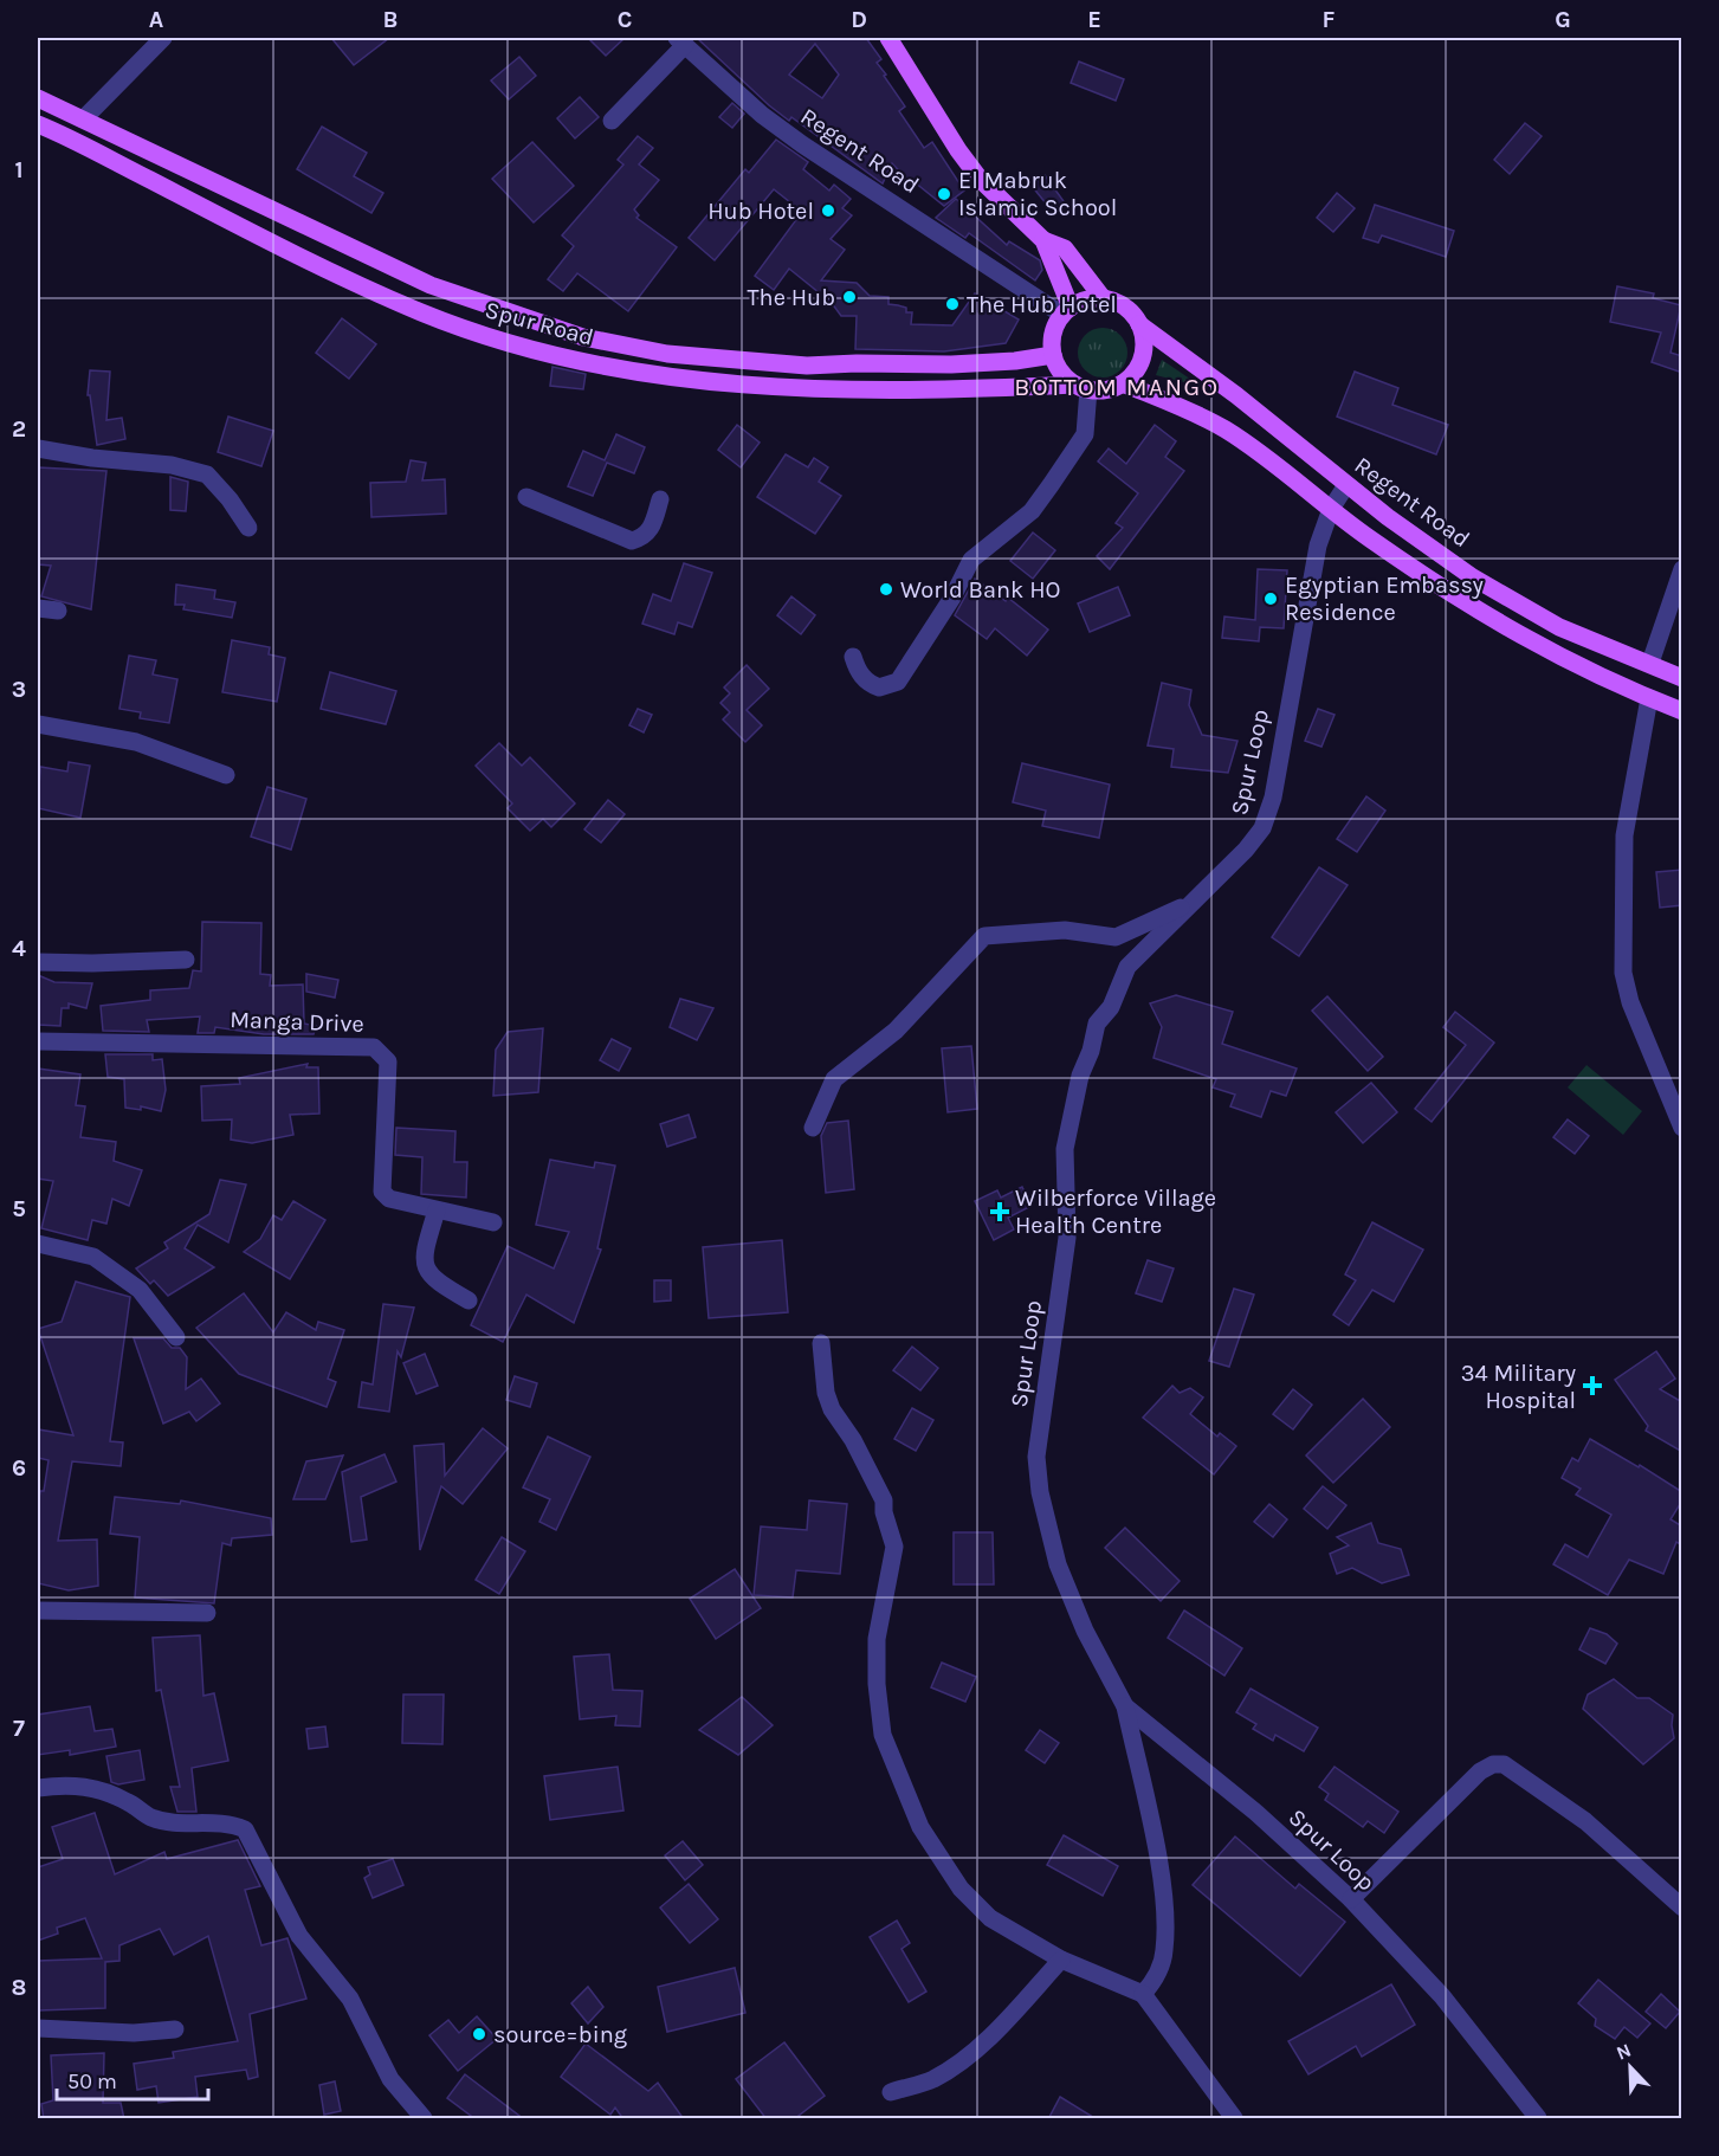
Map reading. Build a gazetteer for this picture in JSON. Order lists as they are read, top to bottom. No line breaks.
{"streets":{"main road":["Regent Road","Spur Road"],"street":["Spur Loop","Manga Drive"]},"crossings":[["Regent Road","Spur Road"],["Regent Road","Spur Loop"]],"districts":["BOTTOM MANGO"],"places":{"other":["El Mabruk Islamic School","Hub Hotel","The Hub","The Hub Hotel","World Bank HO","Egyptian Embassy Residence","source=bing"],"health":["Wilberforce Village Health Centre","34 Military Hospital"]},"scale_bar":"50 m","north":"top left","grid":{"columns":["A","B","C","D","E","F","G"],"rows":["1","2","3","4","5","6","7","8"]}}
